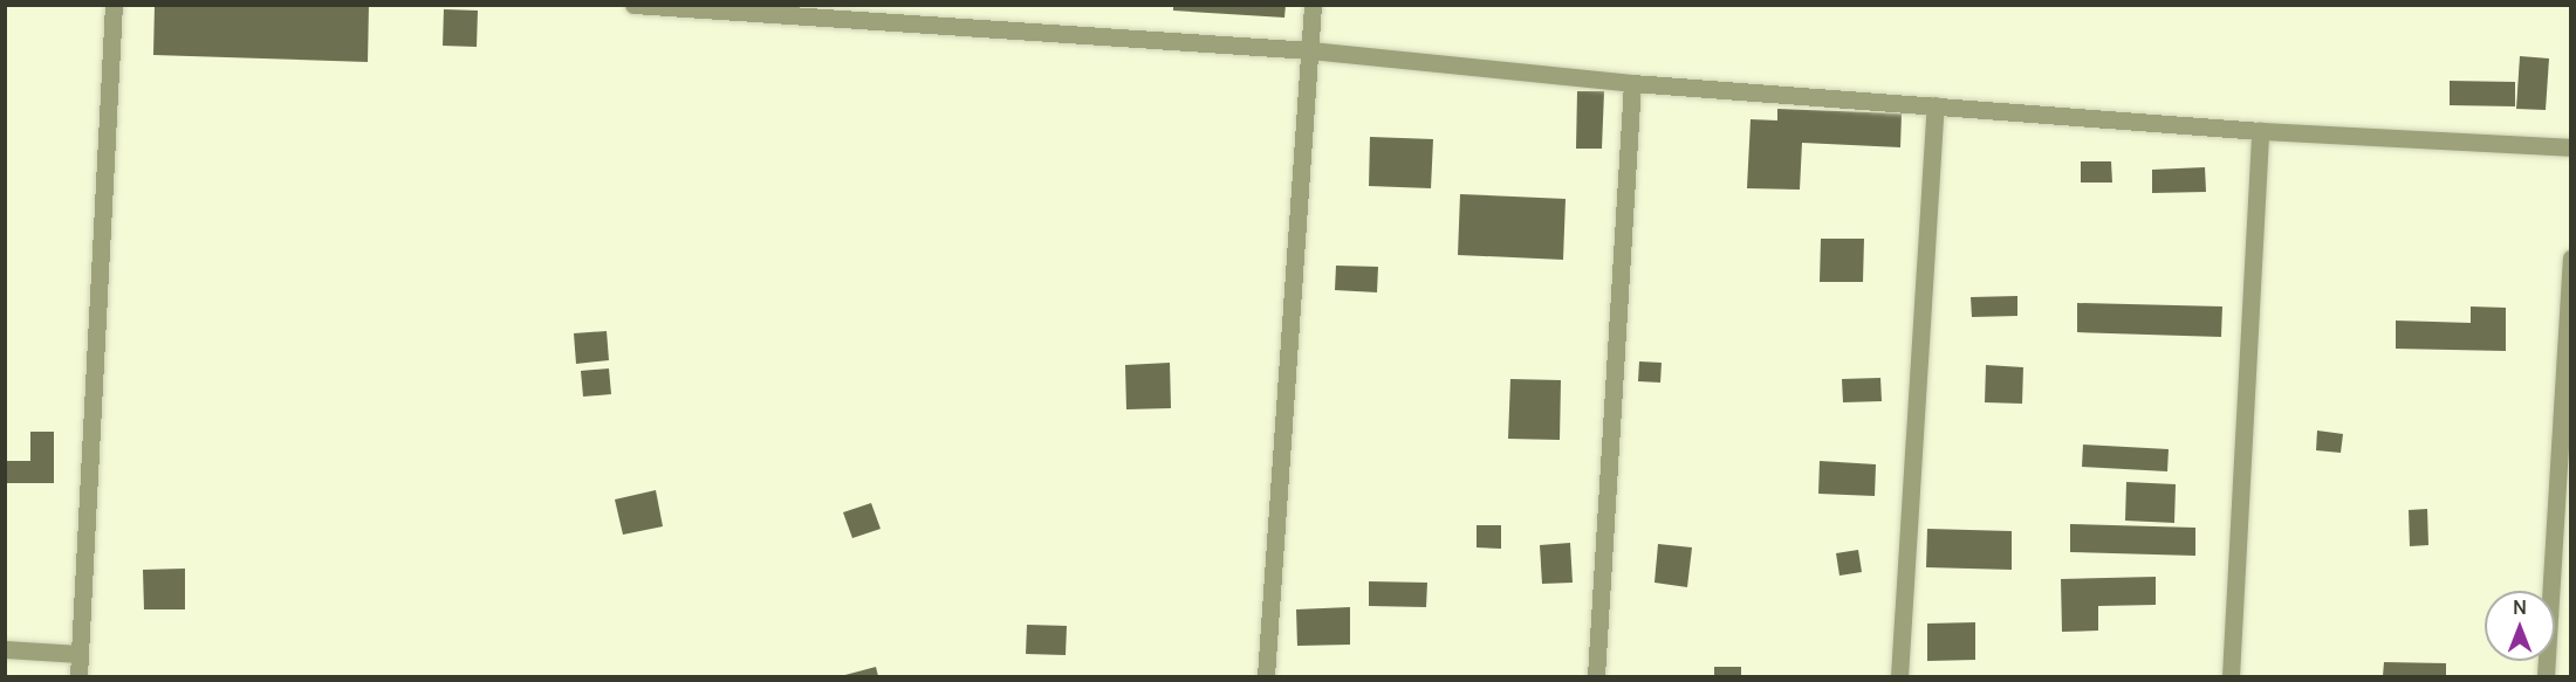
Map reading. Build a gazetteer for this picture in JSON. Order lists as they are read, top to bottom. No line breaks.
{"north":"top"}
